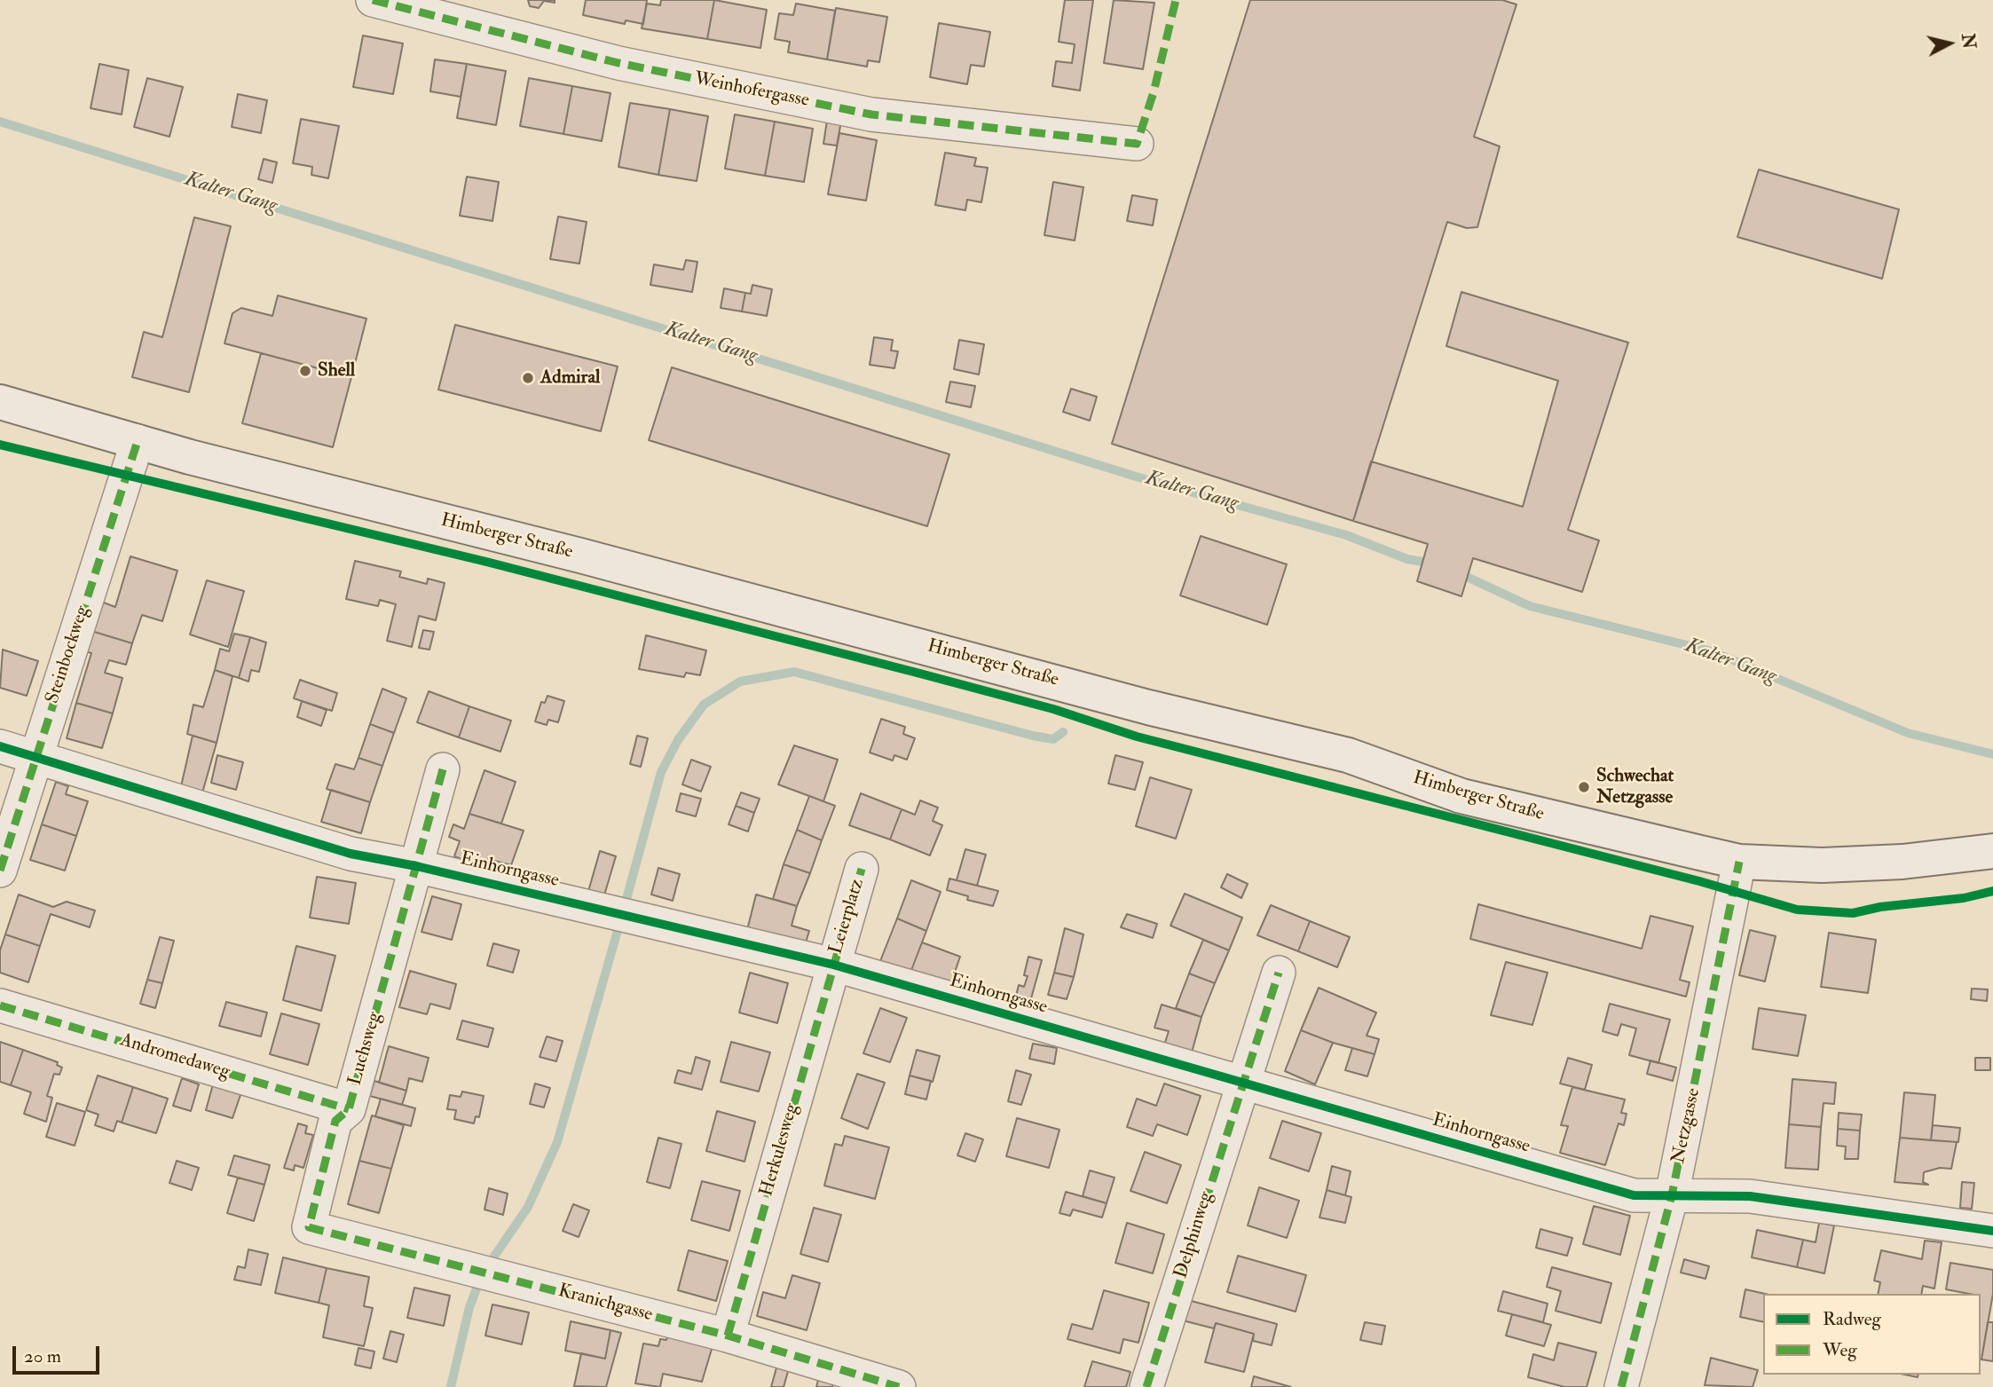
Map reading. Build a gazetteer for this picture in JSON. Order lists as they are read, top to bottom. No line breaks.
{"streets":{"main road":["Himberger Straße"],"street":["Weinhofergasse","Steinbockweg","Einhorngasse","Leierplatz","Luchsweg","Andromedaweg","Netzgasse","Herkulesweg","Delphinweg","Kranichgasse"]},"crossings":[["Himberger Straße","Steinbockweg"],["Himberger Straße","Netzgasse"],["Steinbockweg","Einhorngasse"],["Einhorngasse","Leierplatz"],["Einhorngasse","Luchsweg"],["Einhorngasse","Netzgasse"],["Einhorngasse","Herkulesweg"],["Einhorngasse","Delphinweg"],["Leierplatz","Herkulesweg"],["Luchsweg","Andromedaweg"],["Luchsweg","Kranichgasse"],["Herkulesweg","Kranichgasse"]],"water":["Kalter Gang"],"places":["Shell","Admiral","Schwechat Netzgasse"],"legend":["Radweg","Weg"],"scale_bar":"20 m","north":"right"}
